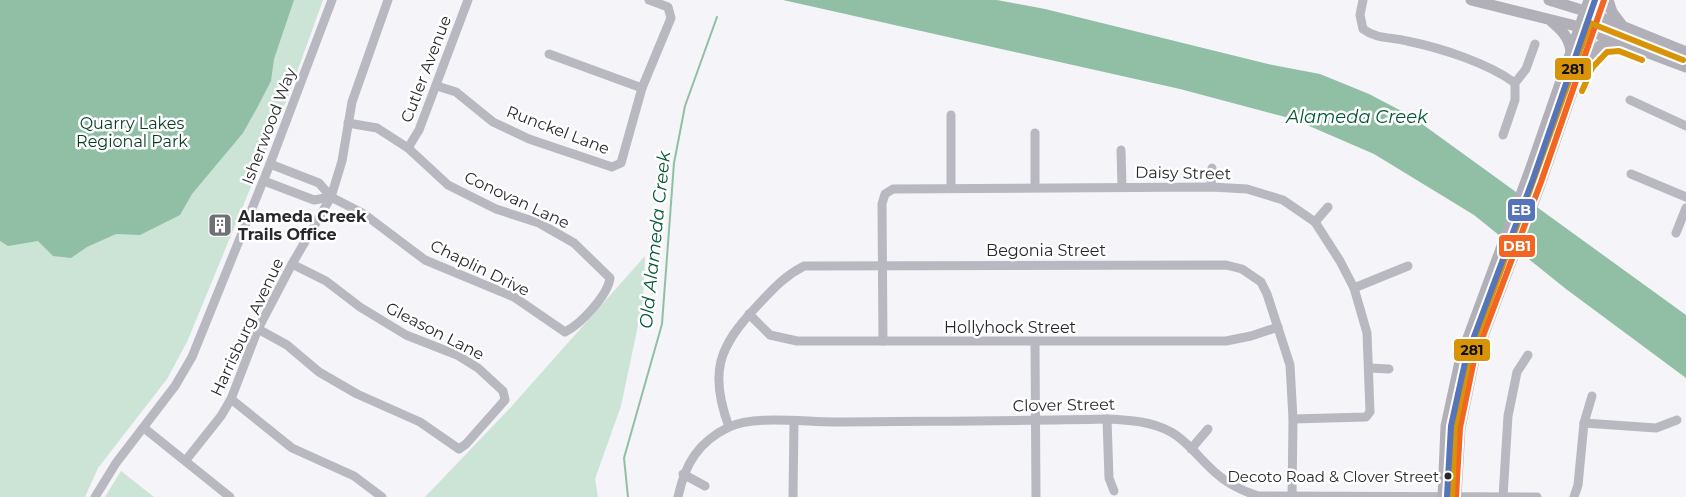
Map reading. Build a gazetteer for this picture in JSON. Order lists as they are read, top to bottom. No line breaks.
{"streets":{"street":["Cutler Avenue","Isherwood Way","Runckel Lane","Daisy Street","Conovan Lane","Begonia Street","Chaplin Drive","Harrisburg Avenue","Hollyhock Street","Gleason Lane","Clover Street"]},"crossings":[["Cutler Avenue","Runckel Lane"],["Cutler Avenue","Conovan Lane"],["Isherwood Way","Chaplin Drive"],["Daisy Street","Begonia Street"],["Conovan Lane","Chaplin Drive"],["Conovan Lane","Harrisburg Avenue"],["Begonia Street","Hollyhock Street"],["Begonia Street","Clover Street"],["Chaplin Drive","Harrisburg Avenue"],["Harrisburg Avenue","Gleason Lane"]],"water":["Alameda Creek","Old Alameda Creek"],"parks":["Quarry Lakes Regional Park"],"places":{"building":["Alameda Creek Trails Office"],"other":["Decoto Road & Clover Street"]},"lines":["transit line DB1","transit line EB","transit line 281"]}
